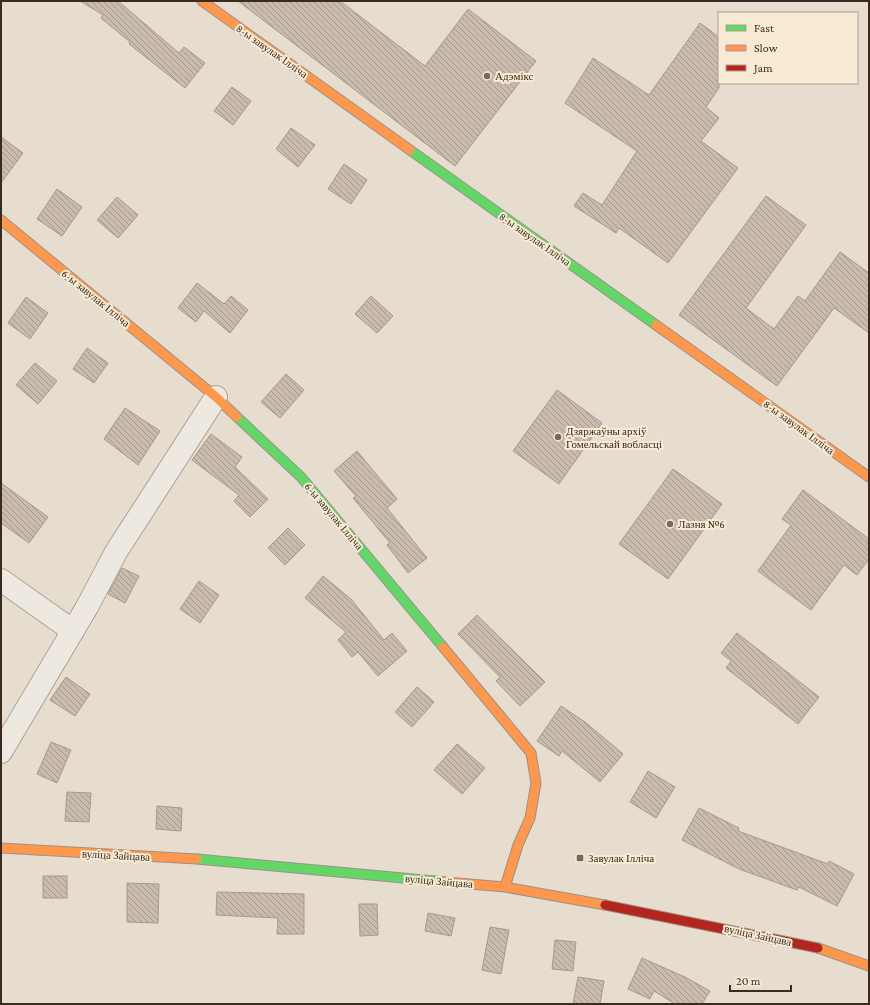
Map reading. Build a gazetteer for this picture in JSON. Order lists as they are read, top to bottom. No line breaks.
{"streets":{"street":["8-ы завулак Ілліча","6-ы завулак Ілліча","вуліца Зайцава"]},"crossings":[["6-ы завулак Ілліча","вуліца Зайцава"]],"places":{"other":["Адэмікс","Дзяржаўны архіў Гомельскай вобласці","Лазня №6"],"transit":["Завулак Ілліча"]},"legend":["Fast","Slow","Jam"],"scale_bar":"20 m"}
